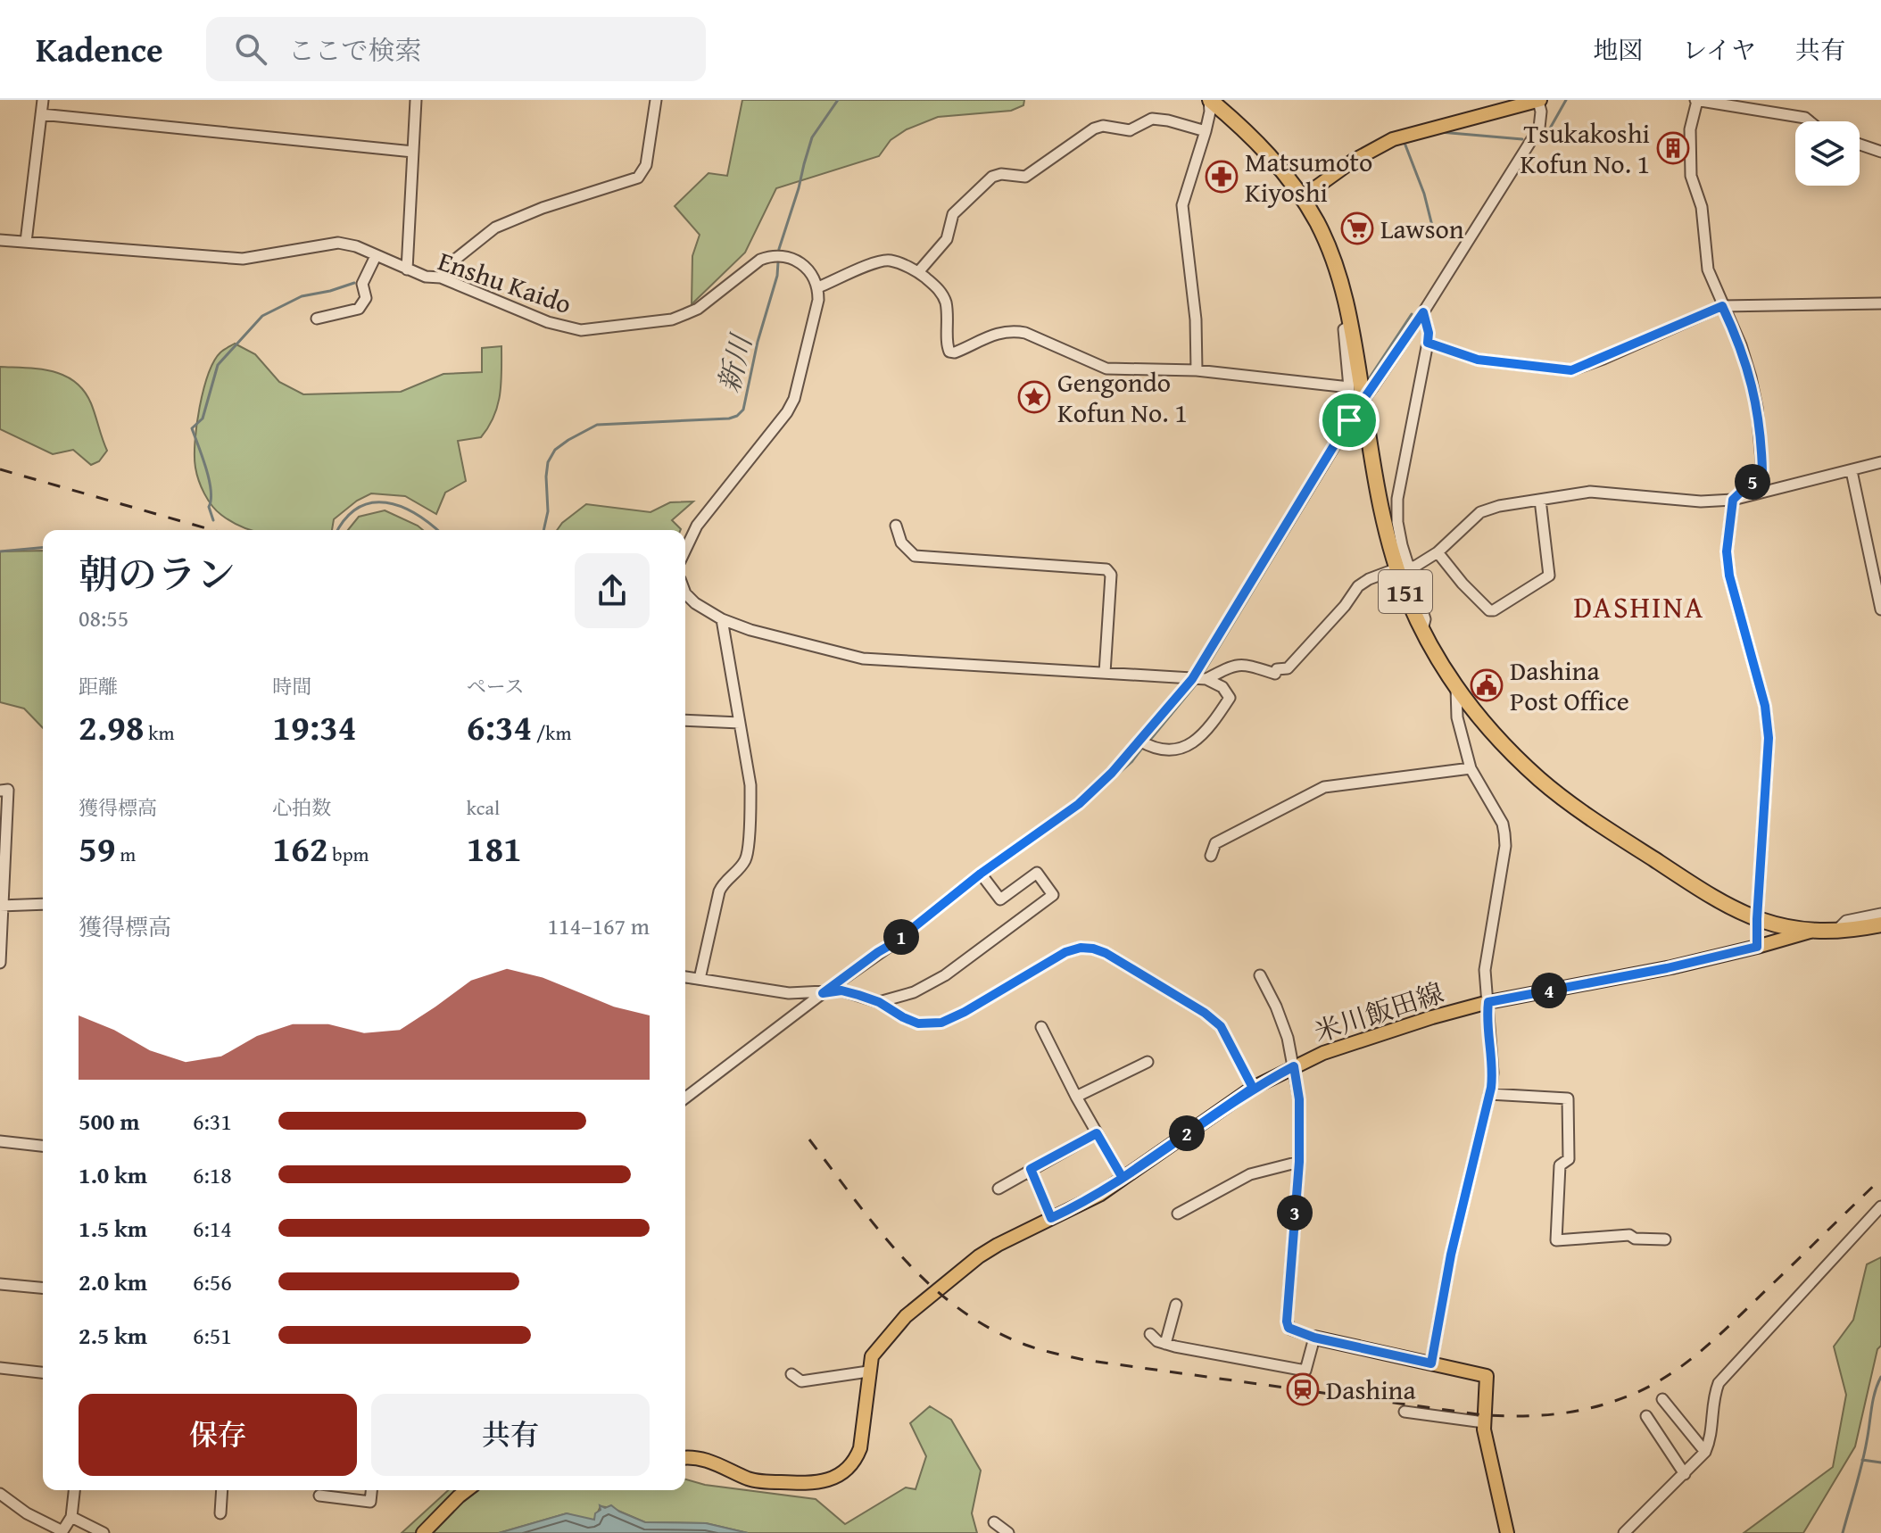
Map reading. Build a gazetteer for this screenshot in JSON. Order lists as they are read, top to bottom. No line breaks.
{"streets":{"highway":["151"],"main road":["米川飯田線"],"street":["Enshu Kaido"]},"crossings":[["151","米川飯田線"]],"districts":["DASHINA"],"water":["新川"],"places":{"building":["Tsukakoshi Kofun No. 1"],"pharmacy":["Matsumoto Kiyoshi"],"supermarket":["Lawson"],"place":["Gengondo Kofun No. 1"],"public building":["Dashina Post Office"],"station":["Dashina"]},"page":{"header":"Kadence","search":"ここで検索","nav":["地図","レイヤ","共有"],"pins":["5","1","4","2","3"],"heading":["朝のラン","08:55"],"stats":[["距離","2.98 km"],["時間","19:34"],["ペース","6:34 /km"],["獲得標高","59 m"],["心拍数","162 bpm"],["kcal","181"]],"chart":["獲得標高","114–167 m"],"list":[{"name":"500 m","note":"6:31"},{"name":"1.0 km","note":"6:18"},{"name":"1.5 km","note":"6:14"},{"name":"2.0 km","note":"6:56"},{"name":"2.5 km","note":"6:51"}],"buttons":["保存","共有"]}}
